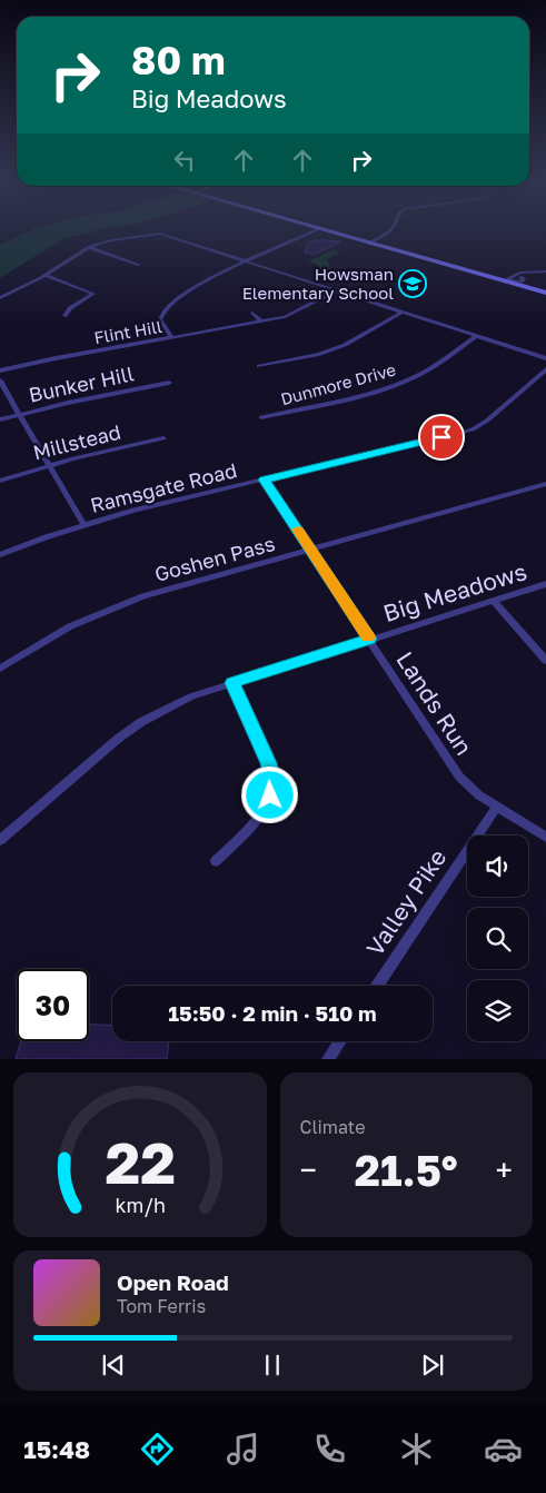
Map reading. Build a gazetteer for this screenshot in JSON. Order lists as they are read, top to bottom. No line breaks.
{"streets":{"street":["Flint Hill","Bunker Hill","Dunmore Drive","Millstead","Ramsgate Road","Goshen Pass","Big Meadows","Lands Run","Valley Pike"]},"crossings":[["Ramsgate Road","Lands Run"],["Goshen Pass","Lands Run"],["Big Meadows","Lands Run"],["Lands Run","Valley Pike"]],"places":{"school or university":["Howsman Elementary School"]},"page":{"turn":["80 m","Big Meadows"],"limit":"30","trip":"15:50 · 2 min · 510 m","tile":"Climate","heat":["−","21.5°","+"],"song":["Open Road","Tom Ferris"],"tabs":"15:48","gauge":["22","km/h"]}}
